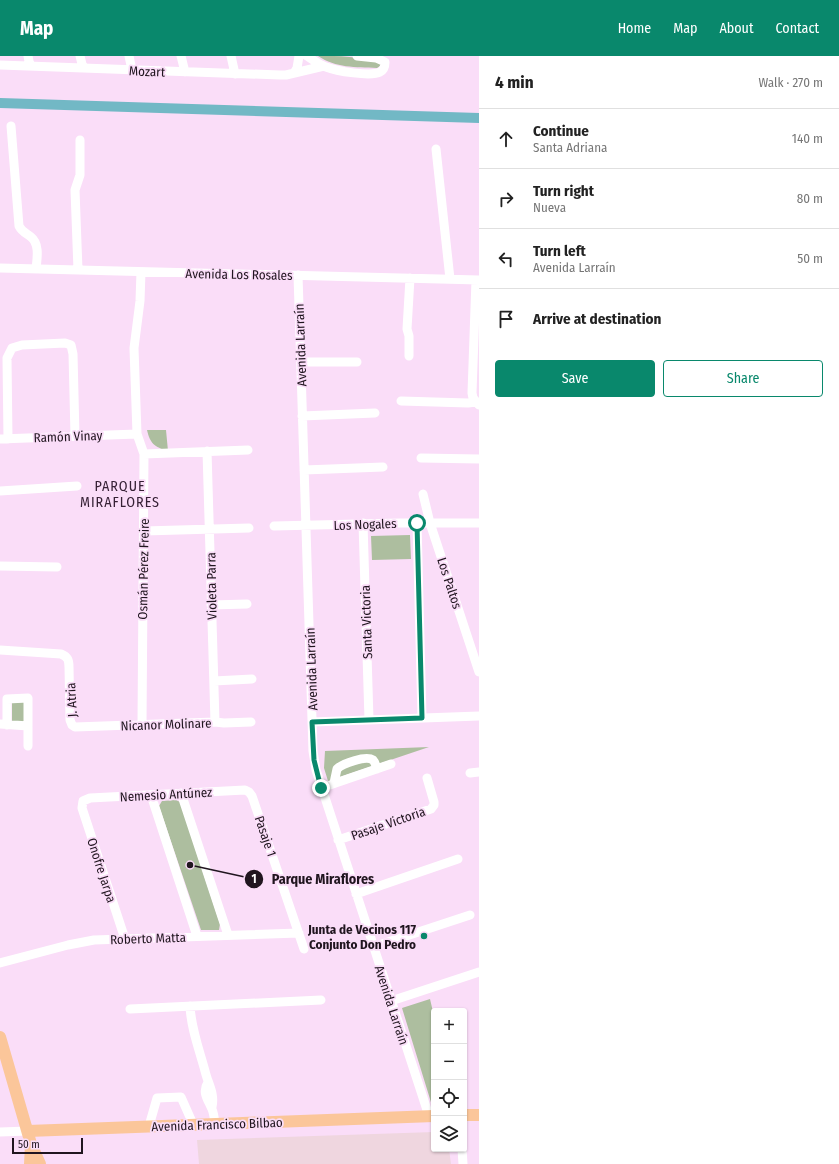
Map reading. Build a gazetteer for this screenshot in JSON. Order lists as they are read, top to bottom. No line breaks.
{"streets":{"main road":["Avenida Francisco Bilbao"],"street":["Mozart","Avenida Los Rosales","Avenida Larraín","Ramón Vinay","Los Nogales","Osmán Pérez Freire","Los Paltos","Violeta Parra","Santa Victoria","J. Atria","Nicanor Molinare","Nemesio Antúnez","Pasaje Victoria","Pasaje 1","Onofre Jarpa","Roberto Matta"]},"crossings":[["Avenida Los Rosales","Avenida Larraín"],["Avenida Los Rosales","Osmán Pérez Freire"],["Avenida Larraín","Los Nogales"],["Avenida Larraín","Pasaje Victoria"],["Ramón Vinay","Osmán Pérez Freire"],["Los Nogales","Los Paltos"],["Los Nogales","Santa Victoria"],["Osmán Pérez Freire","Nicanor Molinare"],["Violeta Parra","Nicanor Molinare"],["J. Atria","Nicanor Molinare"],["Nemesio Antúnez","Pasaje 1"],["Nemesio Antúnez","Onofre Jarpa"],["Pasaje 1","Roberto Matta"],["Onofre Jarpa","Roberto Matta"]],"districts":["PARQUE MIRAFLORES"],"places":["Parque Miraflores","Junta de Vecinos 117 Conjunto Don Pedro"],"scale_bar":"50 m","page":{"header":"Map","nav":["Home","Map","About","Contact"],"heading":["4 min","Walk · 270 m"],"list":[["Continue","Santa Adriana","140 m"],["Turn right","Nueva","80 m"],["Turn left","Avenida Larraín","50 m"],"Arrive at destination"],"buttons":["Save","Share"],"map_buttons":["+","−"],"scale":"50 m"}}
